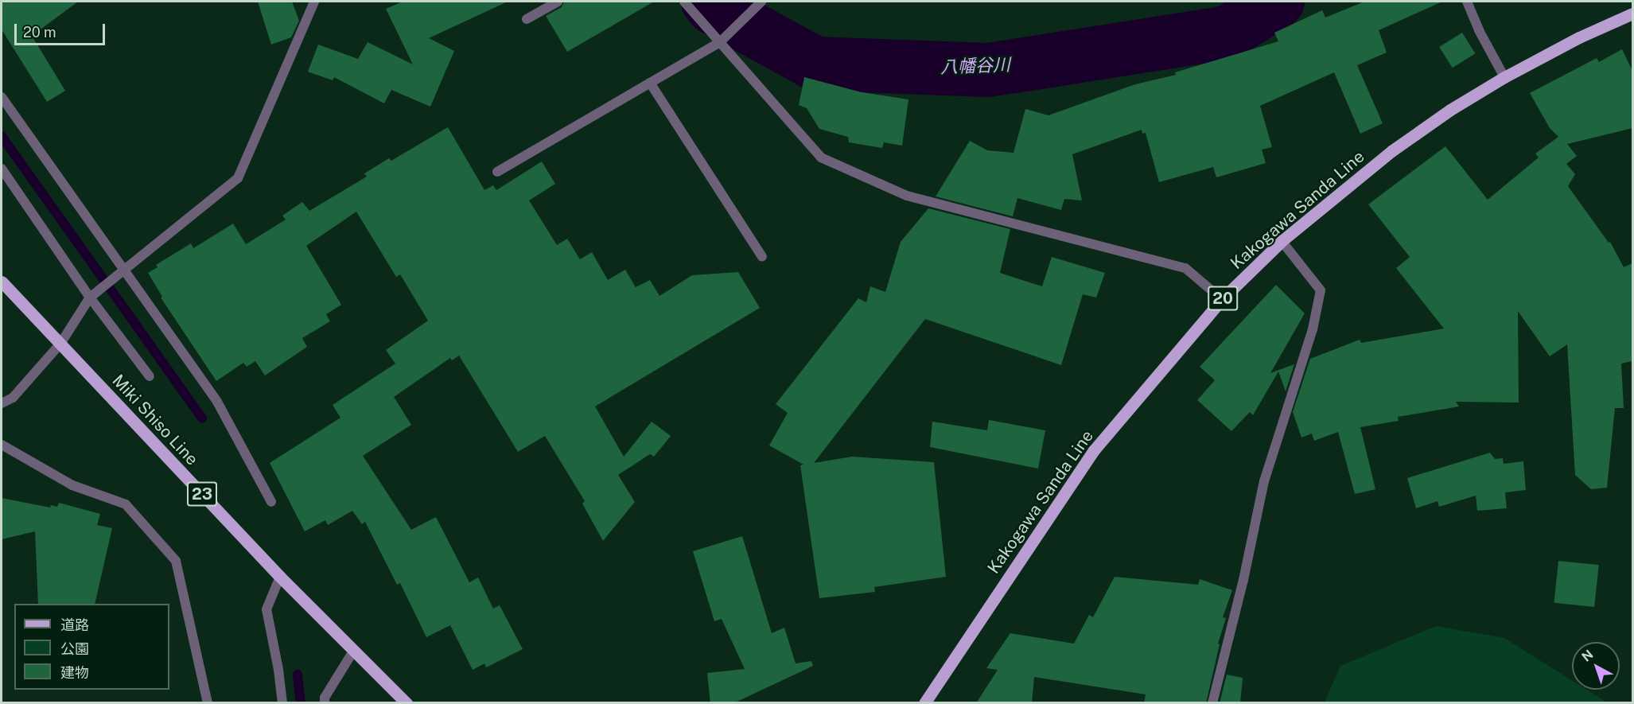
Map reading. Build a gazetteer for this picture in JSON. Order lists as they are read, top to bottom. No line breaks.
{"streets":{"main road":["Kakogawa Sanda Line","20","Miki Shiso Line","23"]},"water":["八幡谷川"],"legend":["道路","公園","建物"],"scale_bar":"20 m","north":"top left"}
